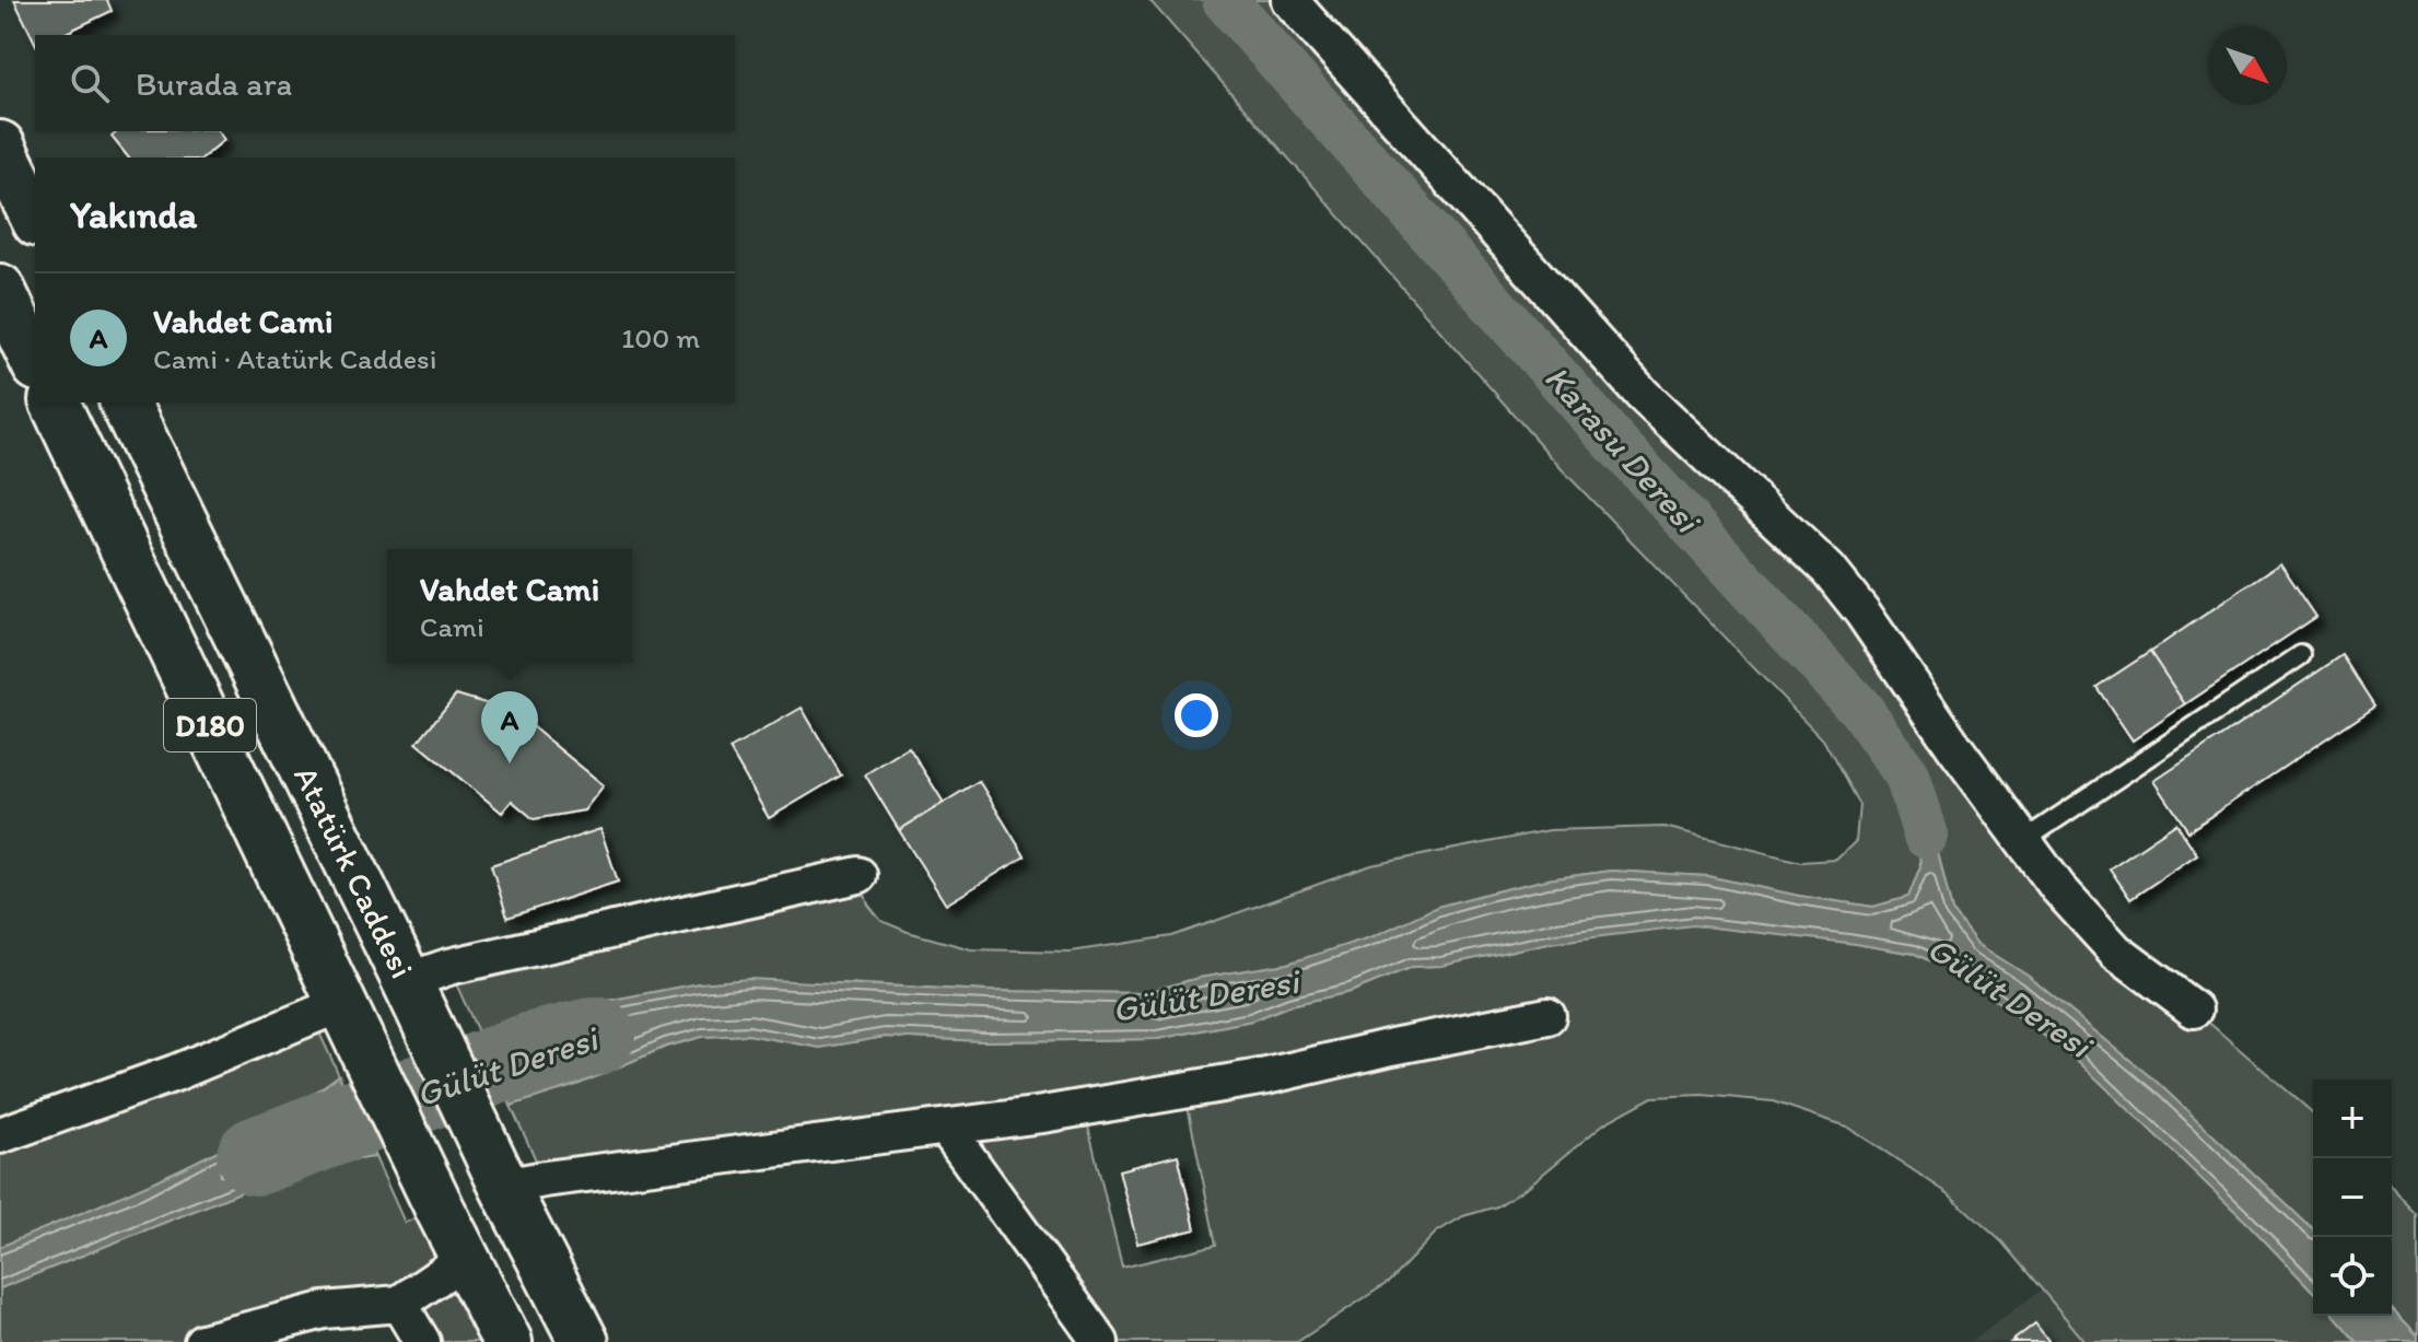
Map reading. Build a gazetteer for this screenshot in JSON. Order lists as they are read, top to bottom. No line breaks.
{"streets":{"highway":["D180","Atatürk Caddesi"]},"water":["Karasu Deresi","Gülüt Deresi"],"north":"bottom right","page":{"search":"Burada ara","heading":"Yakında","list":[{"mark":"A","name":"Vahdet Cami","note":"Cami · Atatürk Caddesi","value":"100 m"}],"popup":["Vahdet Cami","Cami"],"pins":"A","map_buttons":["+","−"]}}
